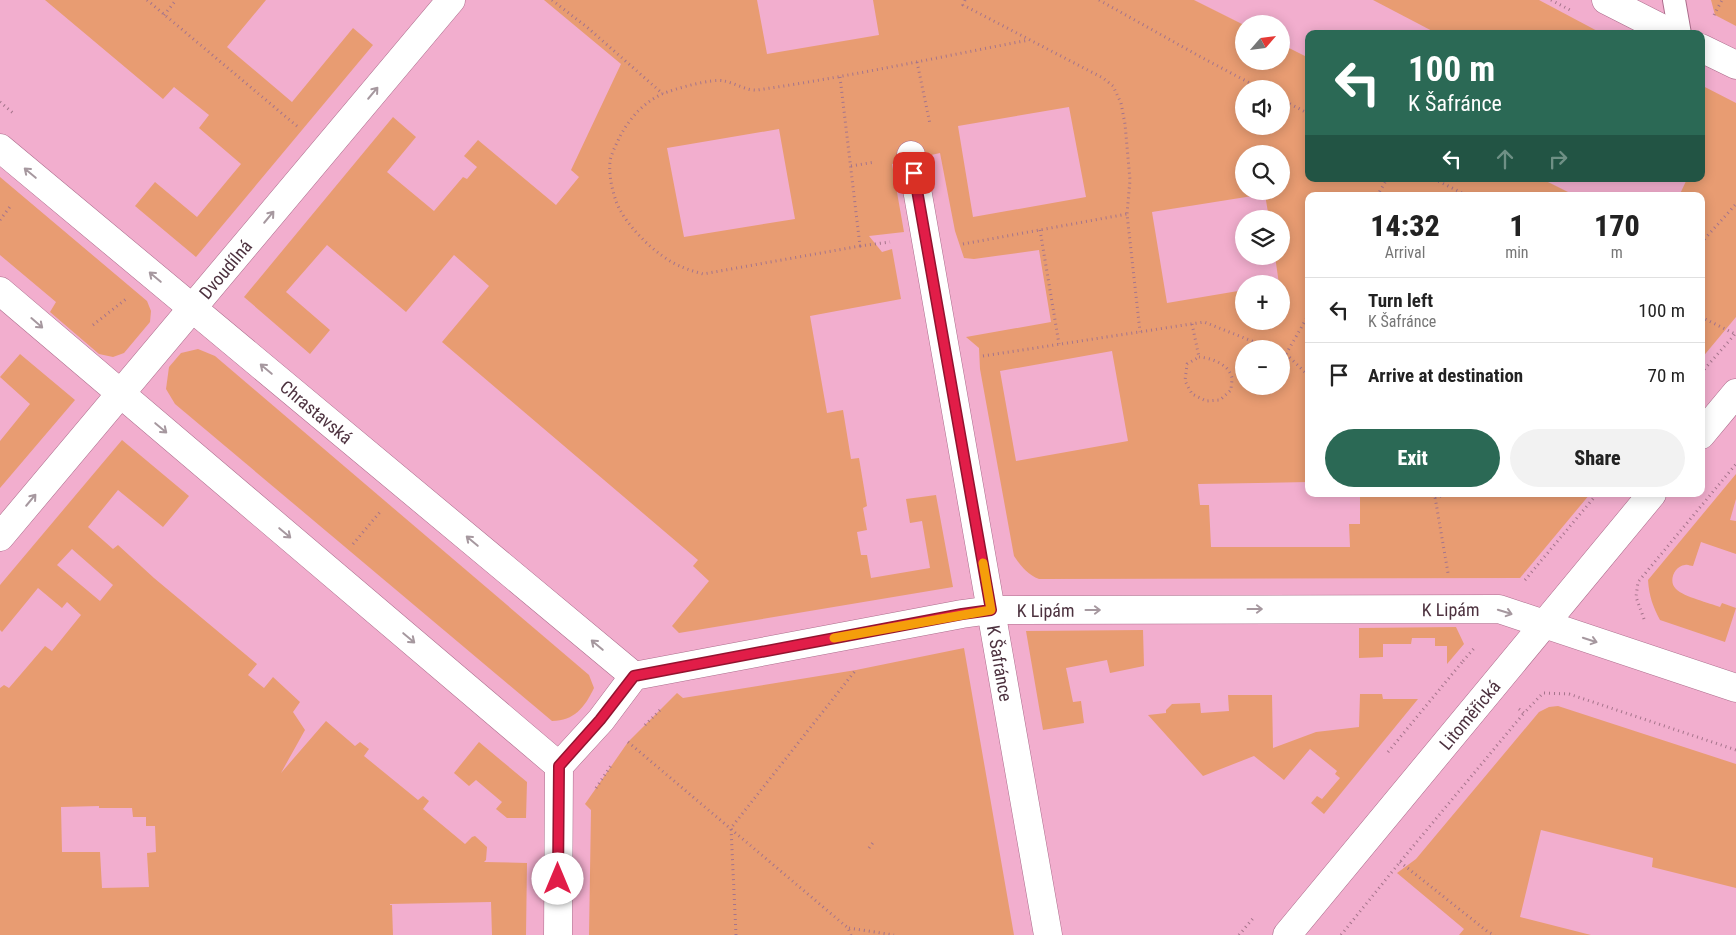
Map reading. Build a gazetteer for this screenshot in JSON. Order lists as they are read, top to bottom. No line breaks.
{"streets":{"street":["Dvoudílná","Chrastavská","K Lipám","K Šafránce","Litoměřická"]},"crossings":[["Dvoudílná","Chrastavská"],["Chrastavská","K Lipám"],["K Lipám","K Šafránce"],["K Lipám","Litoměřická"]],"one_way":["Dvoudílná","K Lipám"],"north":"top right","page":{"map_buttons":["+","−"],"turn":["100 m","K Šafránce"],"eta":["14:32","Arrival","1","min","170","m"],"list":[{"name":"Turn left","note":"K Šafránce","value":"100 m"},{"name":"Arrive at destination","value":"70 m"}],"buttons":["Exit","Share"]}}
